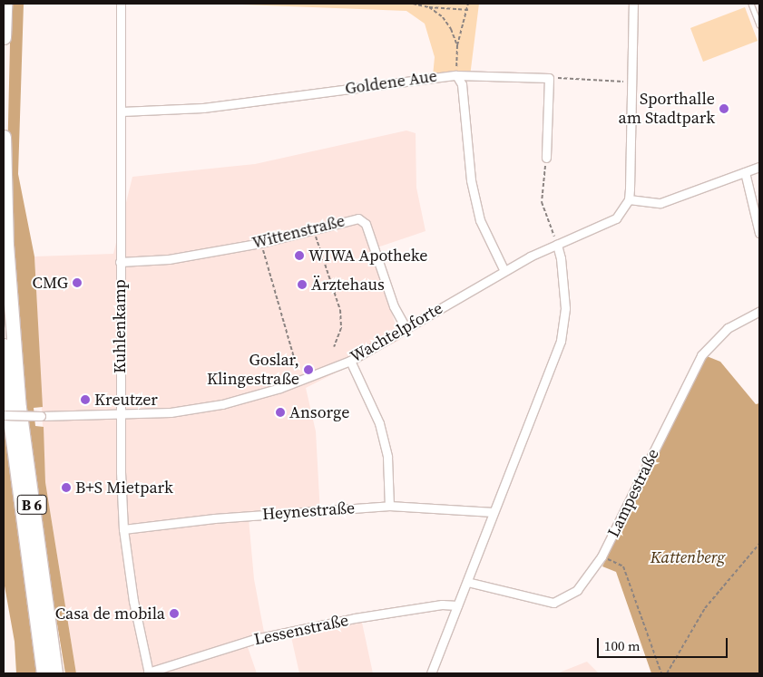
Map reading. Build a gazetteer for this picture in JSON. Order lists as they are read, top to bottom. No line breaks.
{"streets":{"highway":["B 6"],"street":["Goldene Aue","Wittenstraße","Kuhlenkamp","Wachtelpforte","Lampestraße","Heynestraße","Lessenstraße"]},"crossings":[["Goldene Aue","Kuhlenkamp"],["Goldene Aue","Wachtelpforte"],["Wittenstraße","Kuhlenkamp"],["Wittenstraße","Wachtelpforte"],["Kuhlenkamp","Wachtelpforte"],["Kuhlenkamp","Heynestraße"],["Kuhlenkamp","Lessenstraße"]],"parks":["Kattenberg"],"places":["Sporthalle am Stadtpark","WIWA Apotheke","CMG","Ärztehaus","Goslar, Klingestraße","Kreutzer","Ansorge","B+S Mietpark","Casa de mobila"],"scale_bar":"100 m"}
